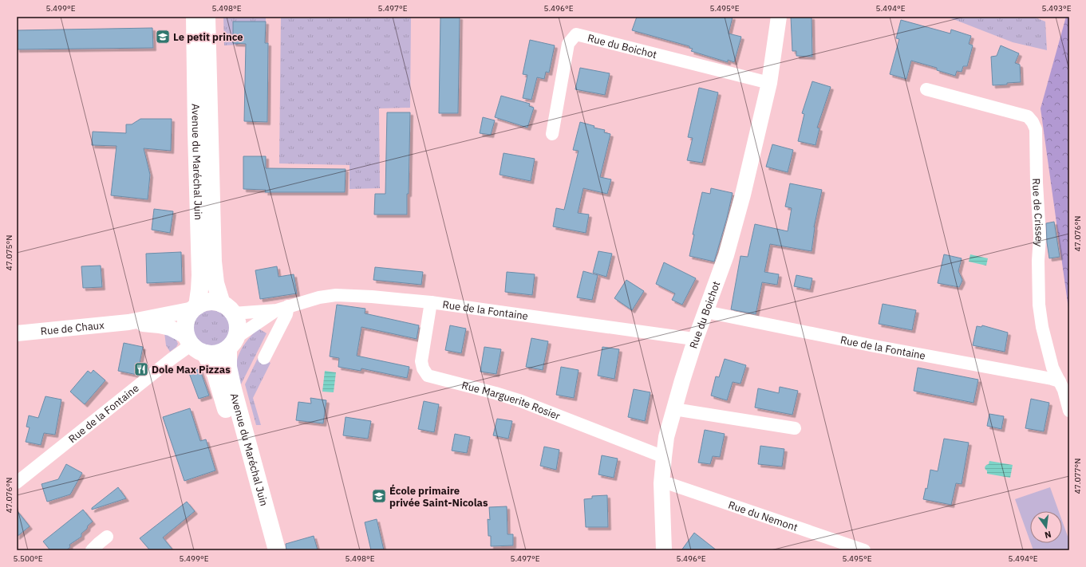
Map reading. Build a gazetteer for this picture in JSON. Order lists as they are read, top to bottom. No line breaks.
{"streets":{"main road":["Avenue du Maréchal Juin"],"street":["Rue du Boichot","Rue de Crissey","Rue de la Fontaine","Rue de Chaux","Rue Marguerite Rosier","Rue du Nemont"]},"crossings":[["Rue du Boichot","Rue de la Fontaine"],["Rue du Boichot","Rue Marguerite Rosier"],["Rue du Boichot","Rue du Nemont"],["Avenue du Maréchal Juin","Rue de la Fontaine"],["Avenue du Maréchal Juin","Rue de Chaux"],["Rue de Crissey","Rue de la Fontaine"],["Rue de la Fontaine","Rue de Chaux"],["Rue de la Fontaine","Rue Marguerite Rosier"]],"places":{"school or university":["Le petit prince","École primaire privée Saint-Nicolas"],"restaurant":["Dole Max Pizzas"]},"north":"bottom","coordinates":["5.499°E","5.498°E","5.497°E","5.496°E","5.495°E","5.494°E","5.493°E","47.076°N","47.075°N","47.077°N","5.500°E"]}
